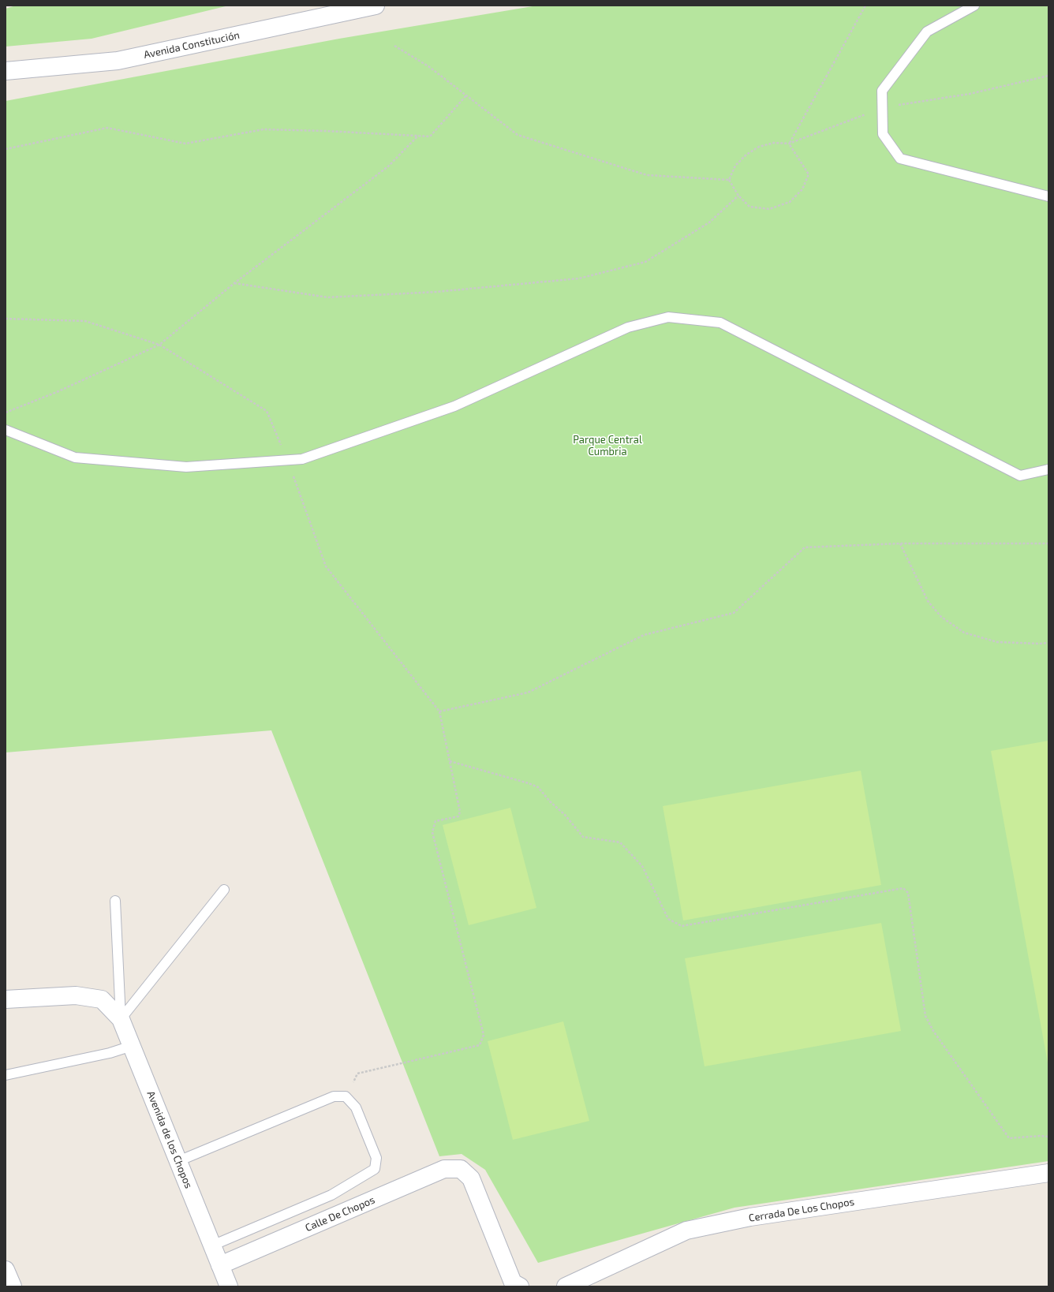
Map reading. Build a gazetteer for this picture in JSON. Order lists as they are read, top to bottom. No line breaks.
{"streets":{"street":["Avenida Constitución","Avenida de los Chopos","Cerrada De Los Chopos","Calle De Chopos"]},"crossings":[["Avenida de los Chopos","Calle De Chopos"]],"parks":["Parque Central Cumbria"]}
